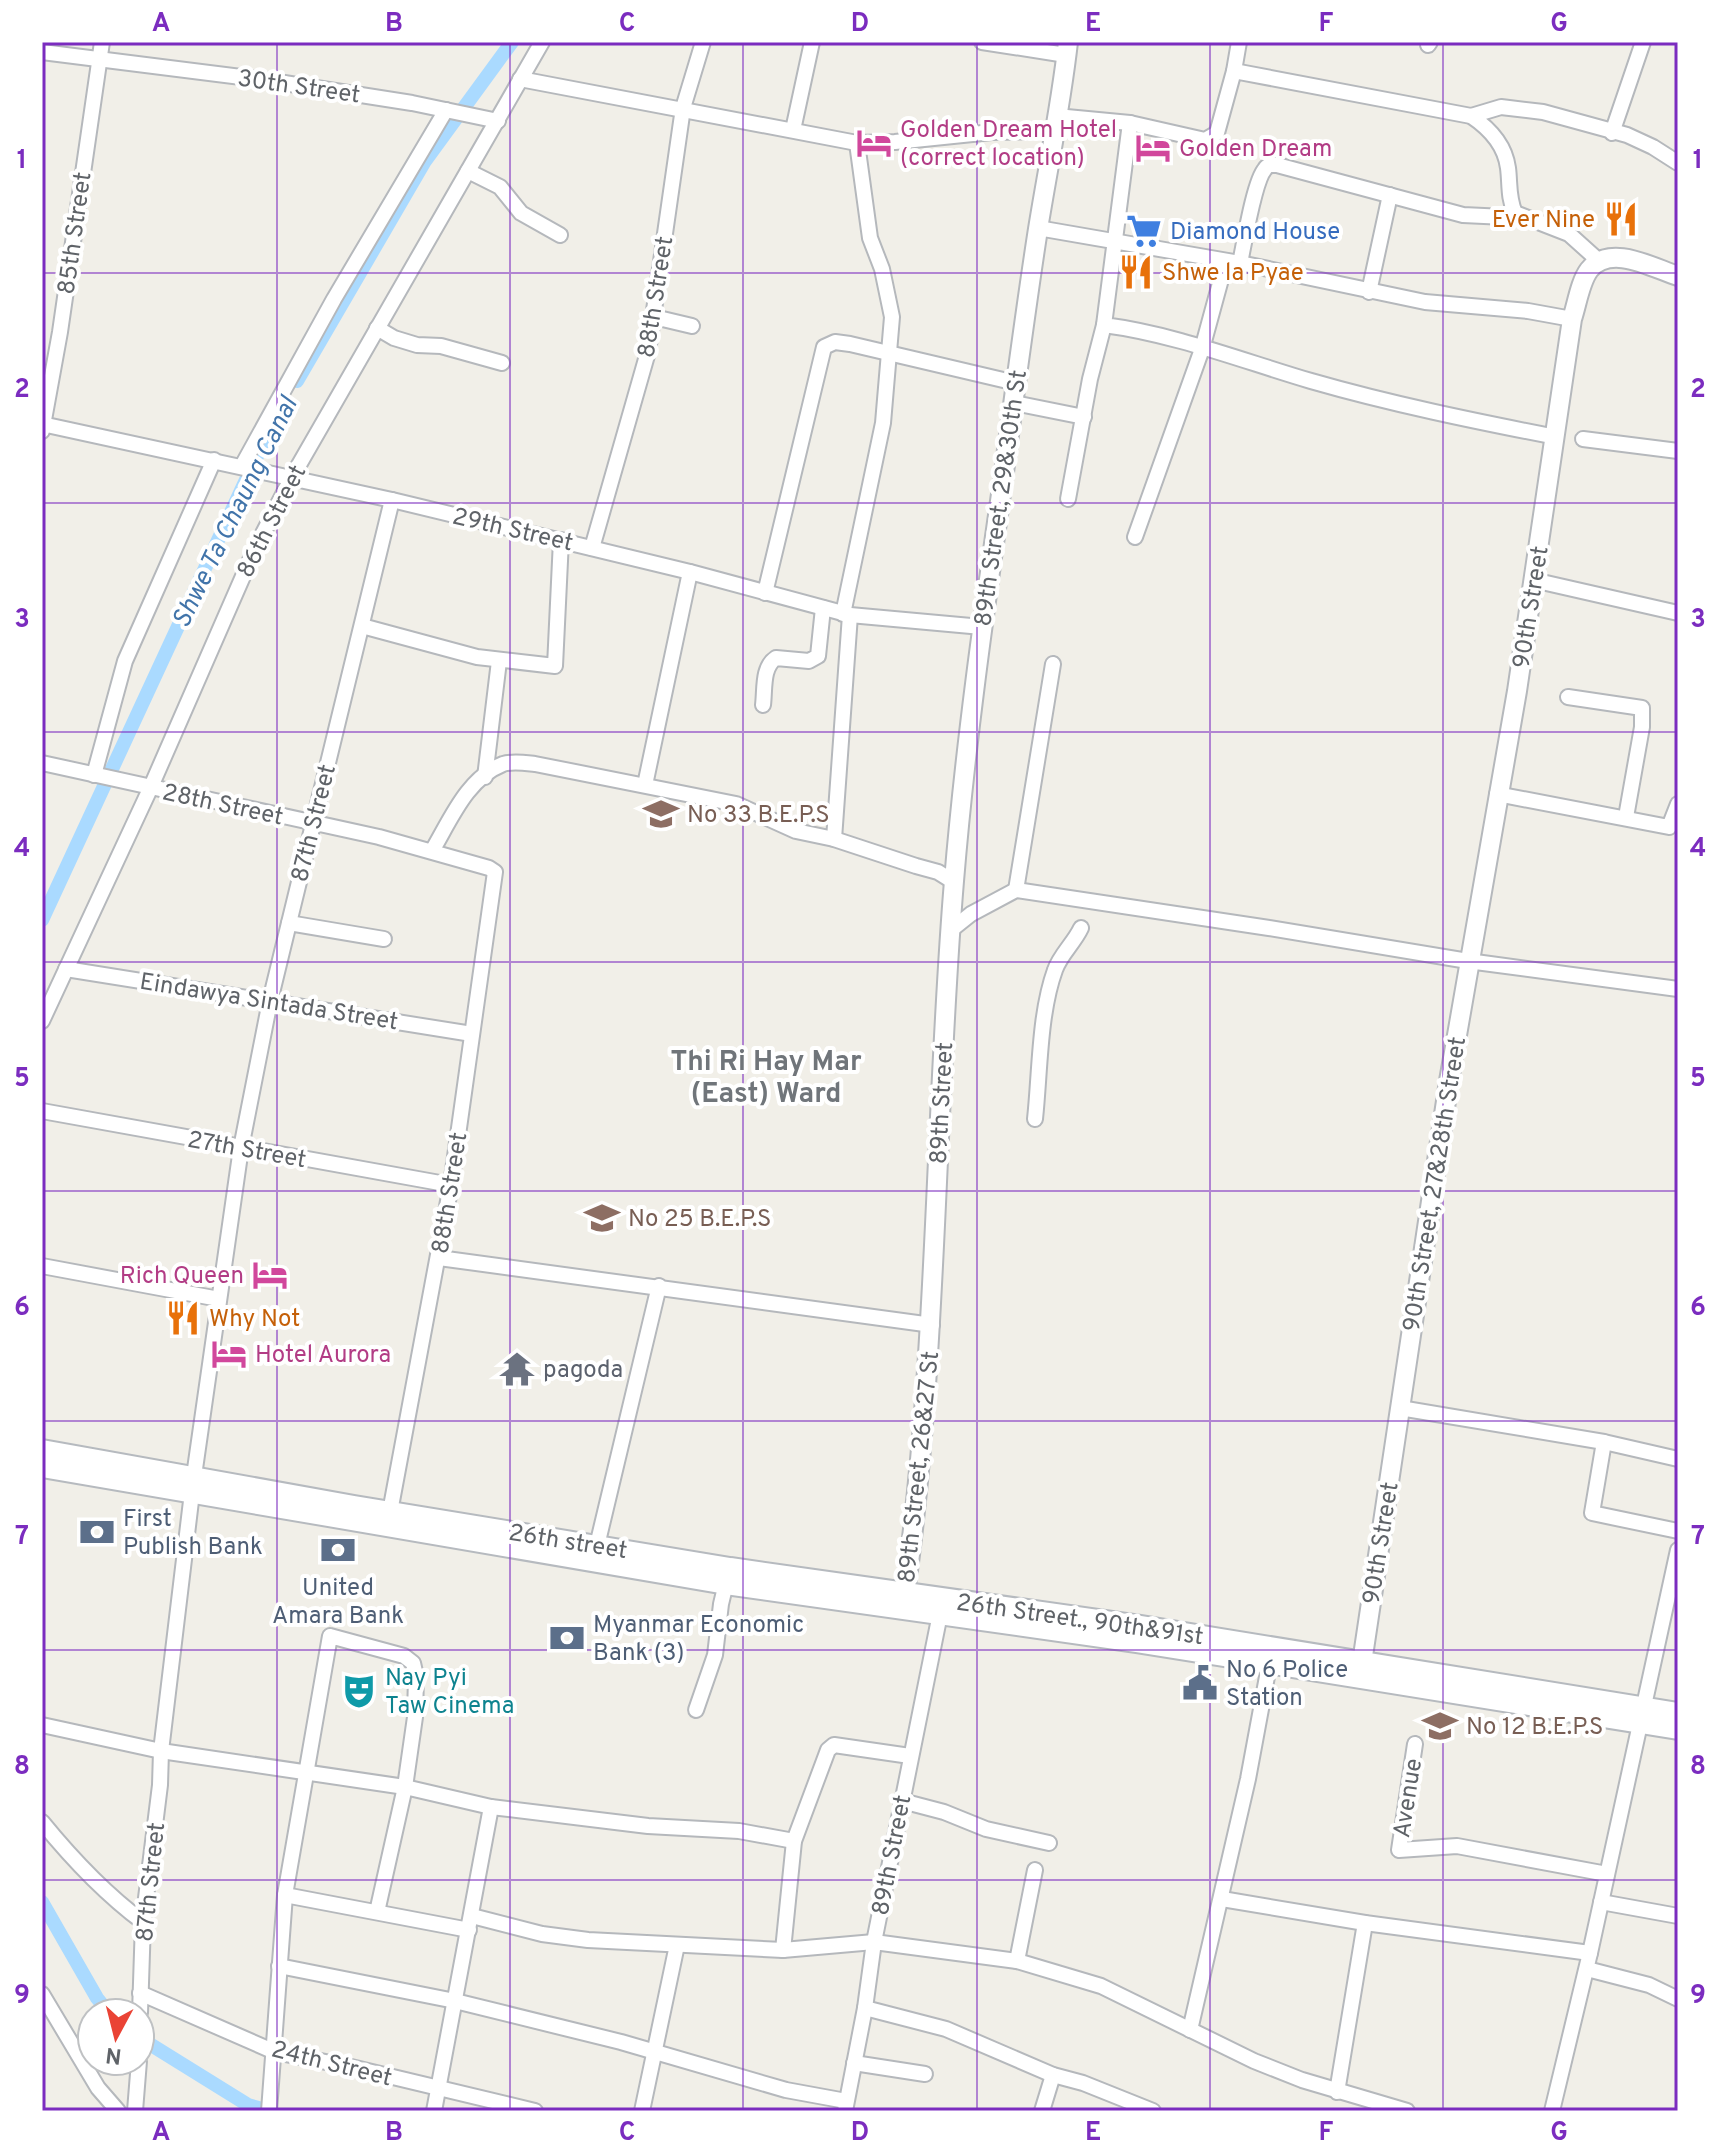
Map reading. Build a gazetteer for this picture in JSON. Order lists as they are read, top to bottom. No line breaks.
{"streets":{"main road":["26th street","26th Street., 90th&91st"],"street":["30th Street","85th Street","88th Street","89th Street, 29&30th St","86th Street","29th Street","90th Street","28th Street","87th Street","Eindawya Sintada Street","89th Street","27th Street","90th Street, 27&28th Street","89th Street, 26&27 St","Avenue","24th Street"]},"crossings":[["30th Street","85th Street"],["30th Street","86th Street"],["85th Street","29th Street"],["88th Street","29th Street"],["88th Street","28th Street"],["88th Street","Eindawya Sintada Street"],["88th Street","27th Street"],["88th Street","26th street"],["89th Street, 29&30th St","29th Street"],["89th Street, 29&30th St","89th Street"],["86th Street","29th Street"],["86th Street","28th Street"],["86th Street","Eindawya Sintada Street"],["29th Street","87th Street"],["90th Street","90th Street, 27&28th Street"],["90th Street","26th Street., 90th&91st"],["28th Street","87th Street"],["87th Street","Eindawya Sintada Street"],["87th Street","27th Street"],["87th Street","26th street"],["87th Street","24th Street"],["89th Street","89th Street, 26&27 St"],["89th Street","26th street"],["89th Street","26th Street., 90th&91st"],["89th Street, 26&27 St","26th street"],["26th street","26th Street., 90th&91st"]],"districts":["Thi Ri Hay Mar (East) Ward"],"water":["Shwe Ta Chaung Canal"],"places":{"hotel":["Golden Dream Hotel (correct location)","Golden Dream","Rich Queen","Hotel Aurora"],"restaurant":["Ever Nine","Shwe la Pyae","Why Not"],"supermarket":["Diamond House"],"school or university":["No 33 B.E.P.S","No 25 B.E.P.S","No 12 B.E.P.S"],"temple":["pagoda"],"bank":["First Publish Bank","United Amara Bank","Myanmar Economic Bank (3)"],"public building":["No 6 Police Station"],"theatre":["Nay Pyi Taw Cinema"]},"north":"bottom","grid":{"columns":["A","B","C","D","E","F","G"],"rows":["1","2","3","4","5","6","7","8","9"]}}
